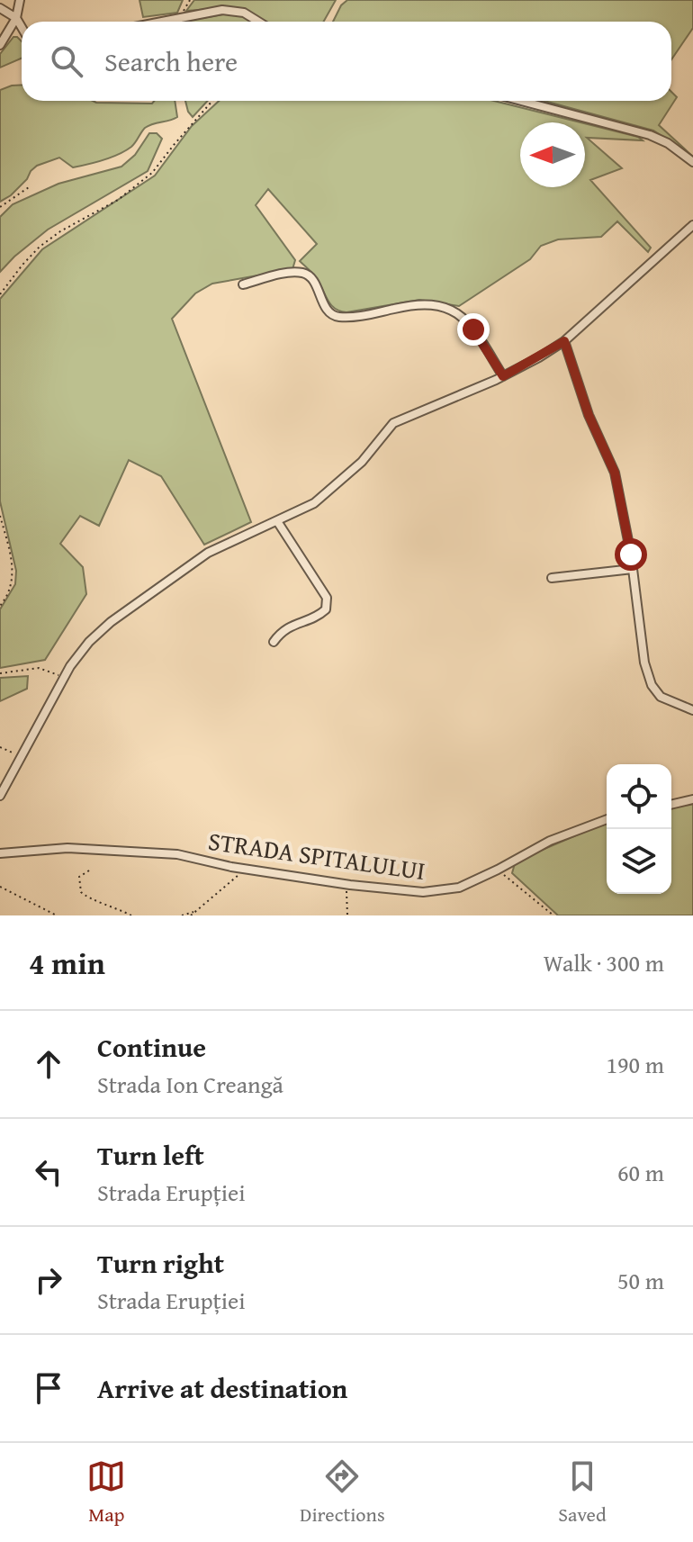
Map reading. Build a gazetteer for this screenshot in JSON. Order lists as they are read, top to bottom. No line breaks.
{"streets":{"street":["STRADA SPITALULUI"]},"north":"left","page":{"search":"Search here","heading":["4 min","Walk · 300 m"],"list":[["Continue","Strada Ion Creangă","190 m"],["Turn left","Strada Erupției","60 m"],["Turn right","Strada Erupției","50 m"],"Arrive at destination"],"nav":["Map","Directions","Saved"]}}
